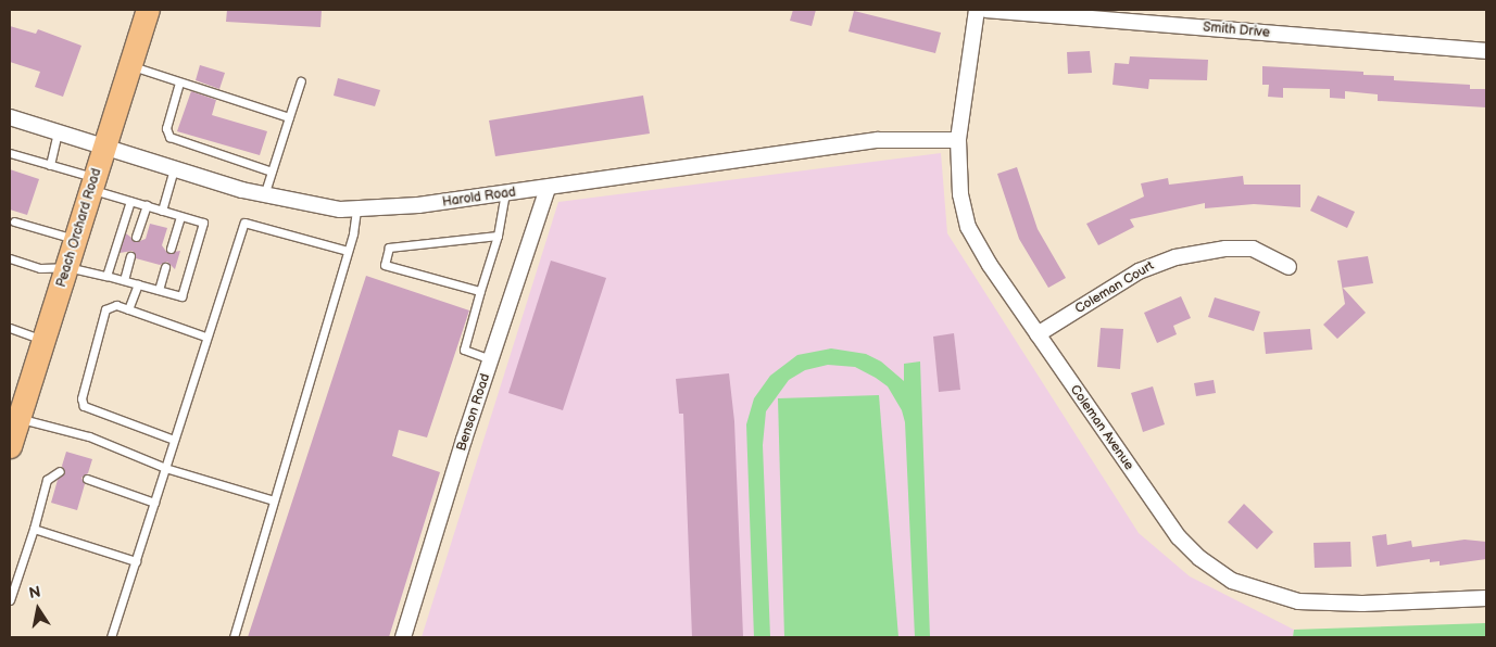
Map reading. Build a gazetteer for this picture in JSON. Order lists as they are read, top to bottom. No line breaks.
{"streets":{"main road":["Peach Orchard Road"],"street":["Smith Drive","Harold Road","Coleman Court","Benson Road","Coleman Avenue"]},"crossings":[["Harold Road","Peach Orchard Road"],["Harold Road","Benson Road"],["Harold Road","Coleman Avenue"],["Coleman Court","Coleman Avenue"]],"north":"top"}
